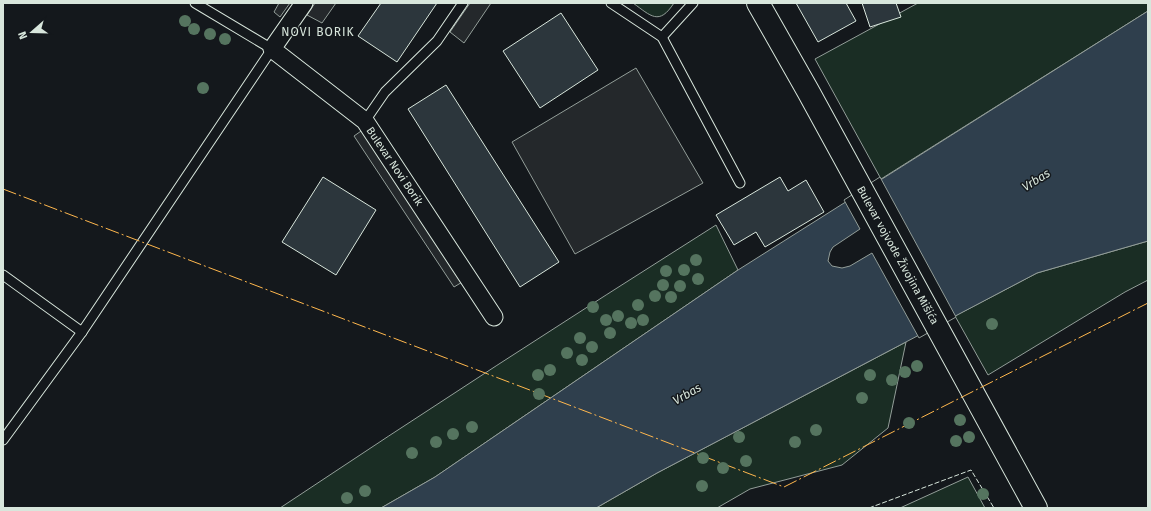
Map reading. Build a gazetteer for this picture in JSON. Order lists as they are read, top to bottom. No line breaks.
{"streets":{"street":["Bulevar Novi Borik","Bulevar vojvode Živojina Mišića"]},"districts":["NOVI BORIK"],"water":["Vrbas"],"north":"left"}
